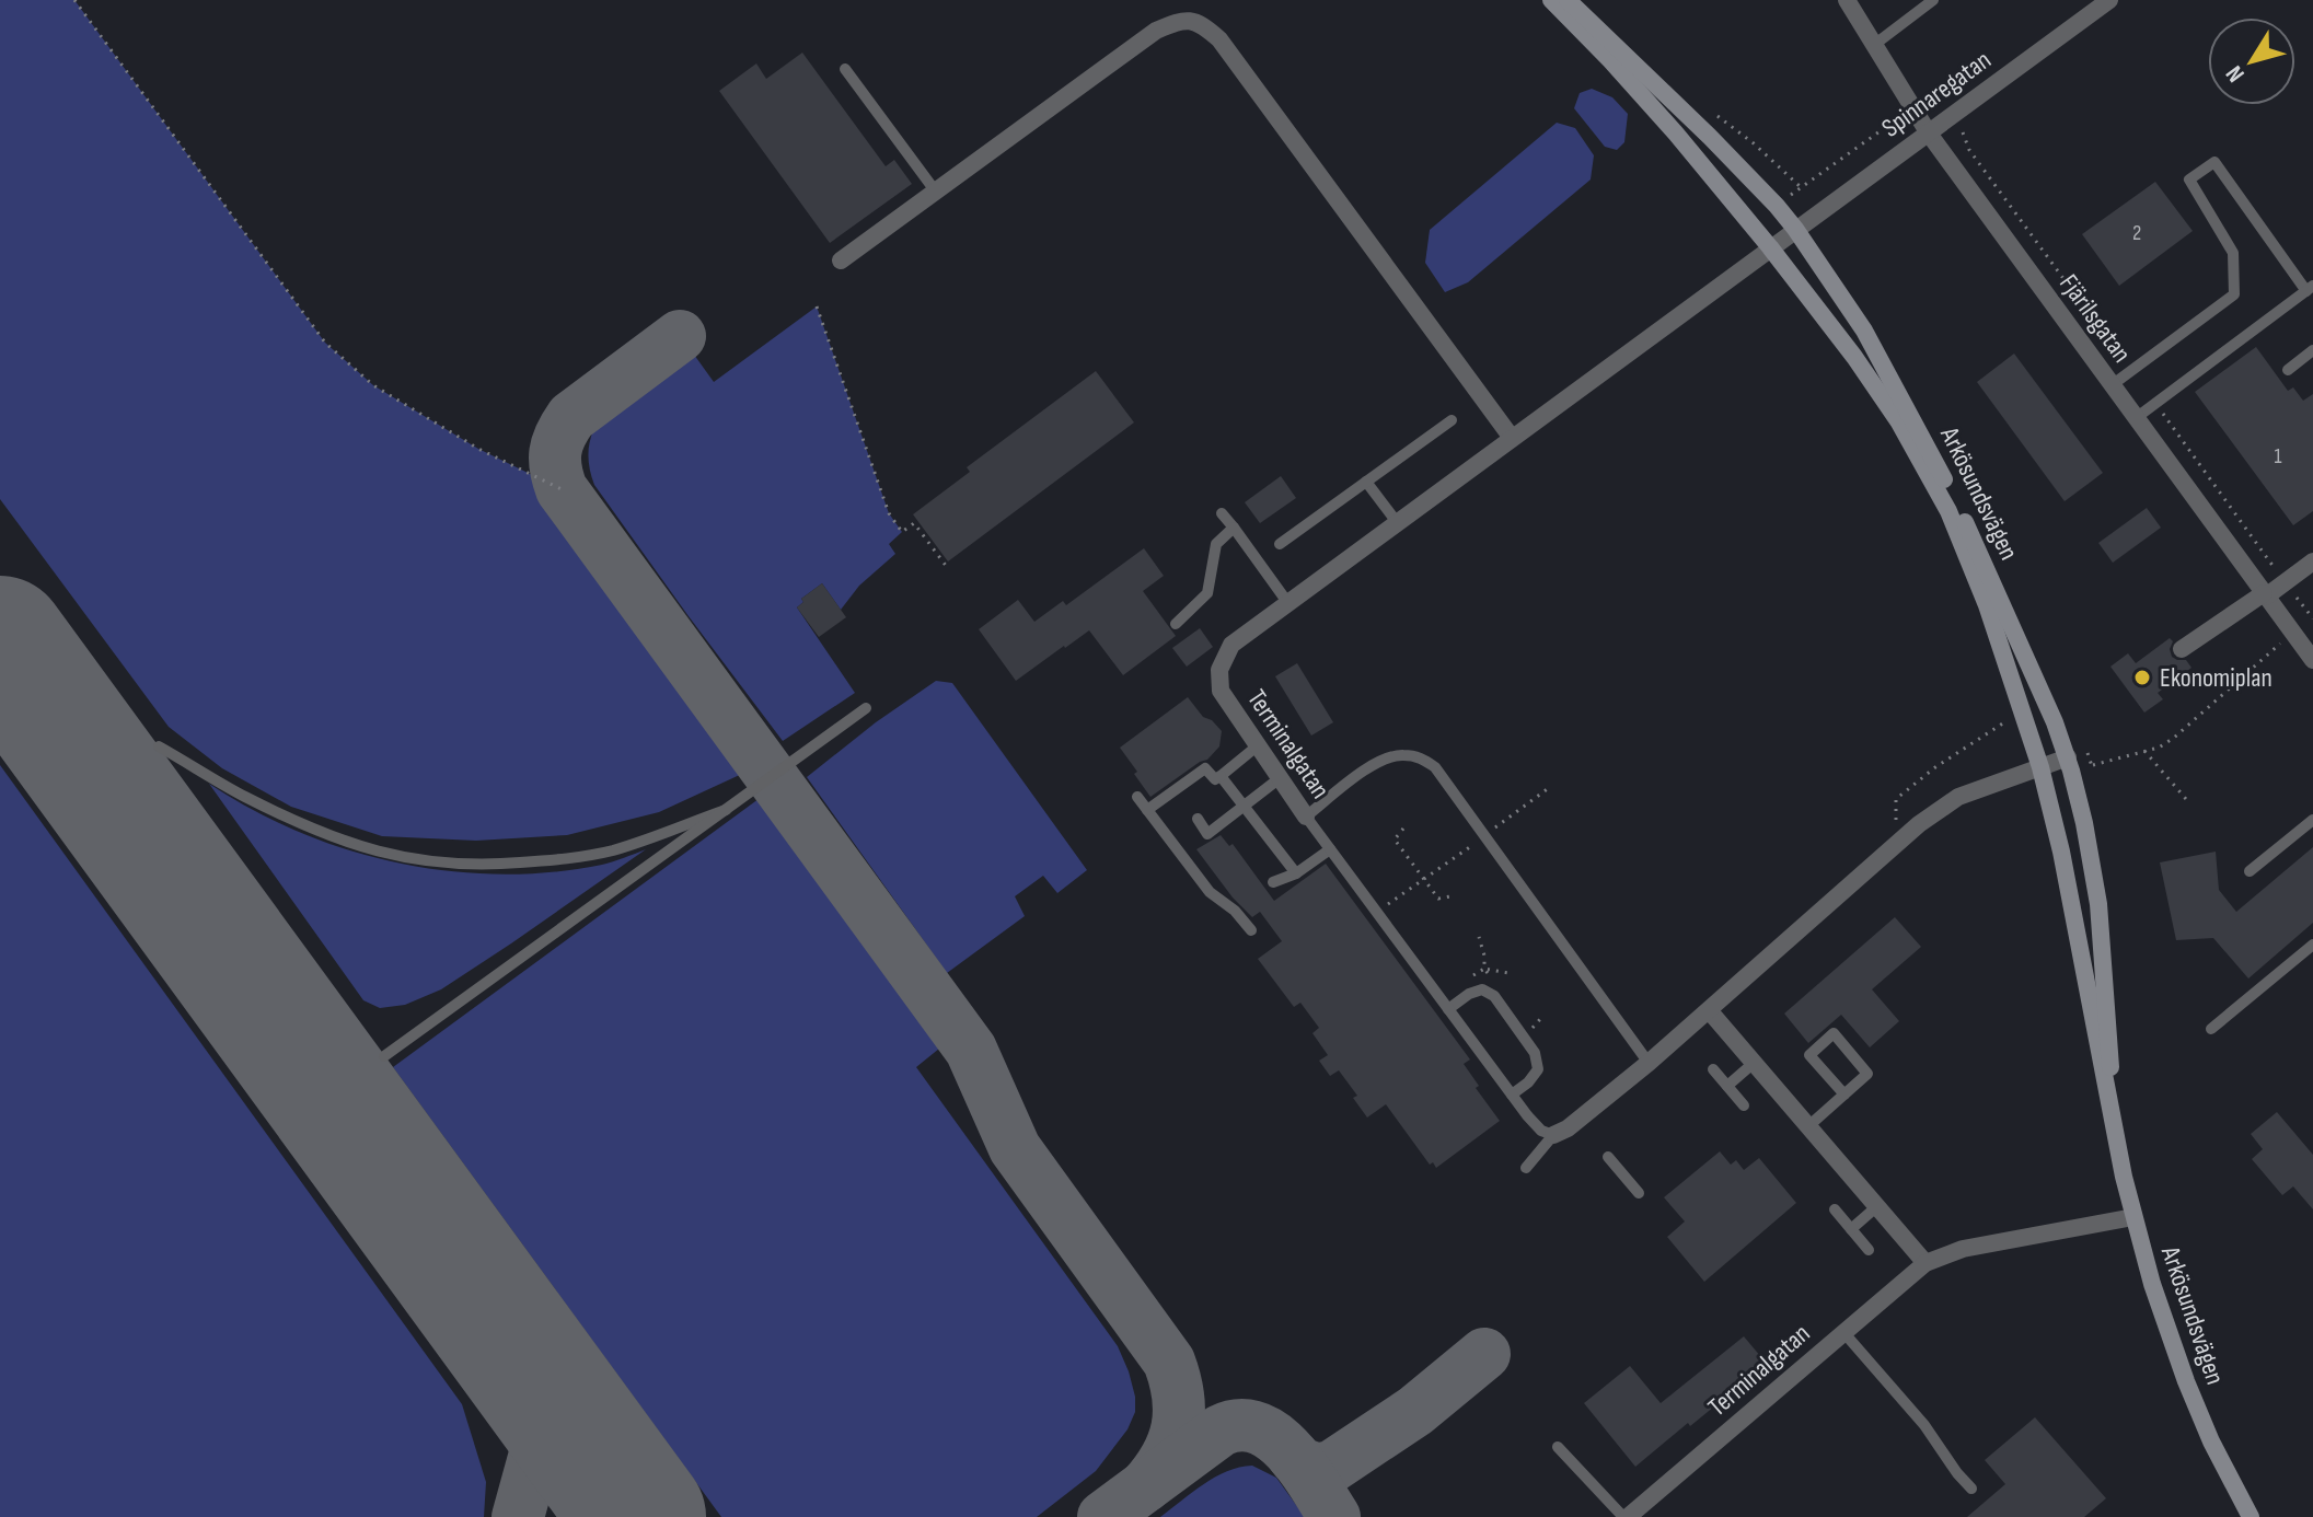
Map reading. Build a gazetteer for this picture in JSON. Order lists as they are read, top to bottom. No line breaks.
{"streets":{"main road":["Arkösundsvägen"],"street":["Spinnaregatan","Fjärilsgatan","Terminalgatan"]},"crossings":[["Spinnaregatan","Fjärilsgatan"],["Spinnaregatan","Arkösundsvägen"],["Spinnaregatan","Terminalgatan"],["Arkösundsvägen","Terminalgatan"]],"places":["Ekonomiplan"],"house_numbers":["2","1"],"north":"bottom left"}
